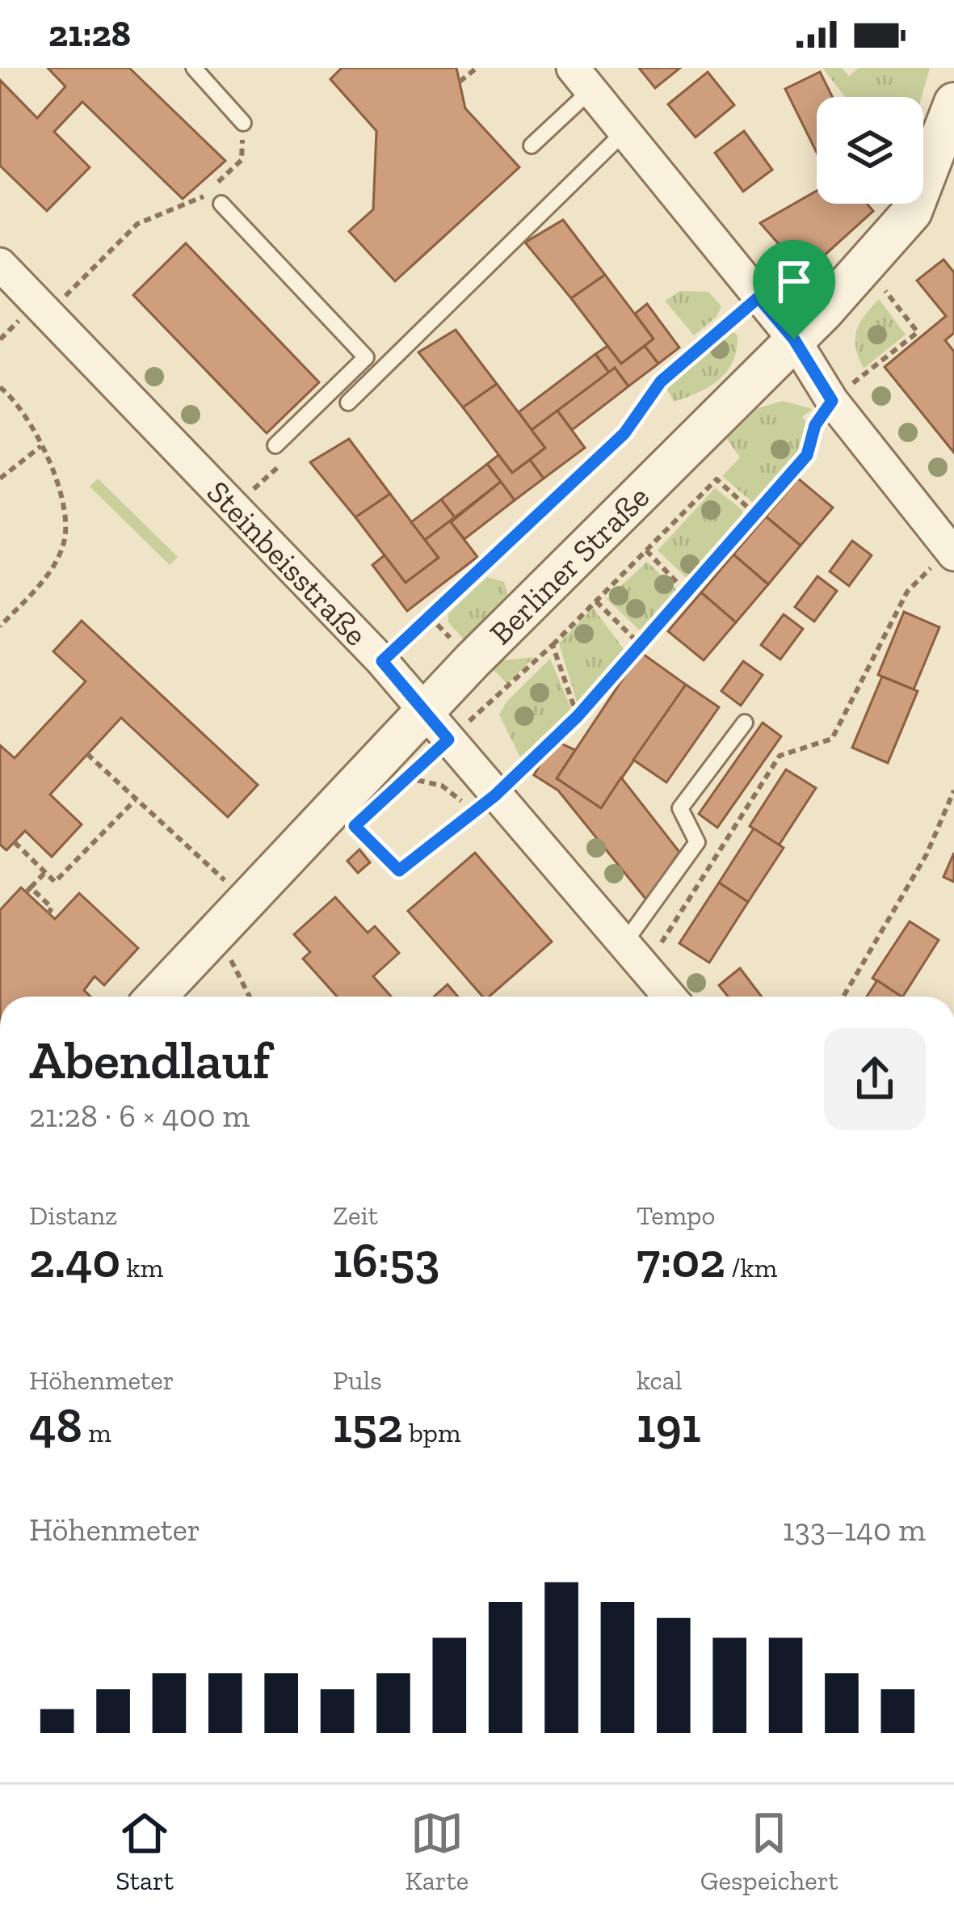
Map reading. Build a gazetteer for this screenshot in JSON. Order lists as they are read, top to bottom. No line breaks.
{"streets":{"street":["Steinbeisstraße","Berliner Straße"]},"crossings":[["Steinbeisstraße","Berliner Straße"]],"page":{"status":"21:28","heading":["Abendlauf","21:28 · 6 × 400 m"],"stats":[["Distanz","2.40 km"],["Zeit","16:53"],["Tempo","7:02 /km"],["Höhenmeter","48 m"],["Puls","152 bpm"],["kcal","191"]],"chart":["Höhenmeter","133–140 m"],"tabs":["Start","Karte","Gespeichert"]}}
